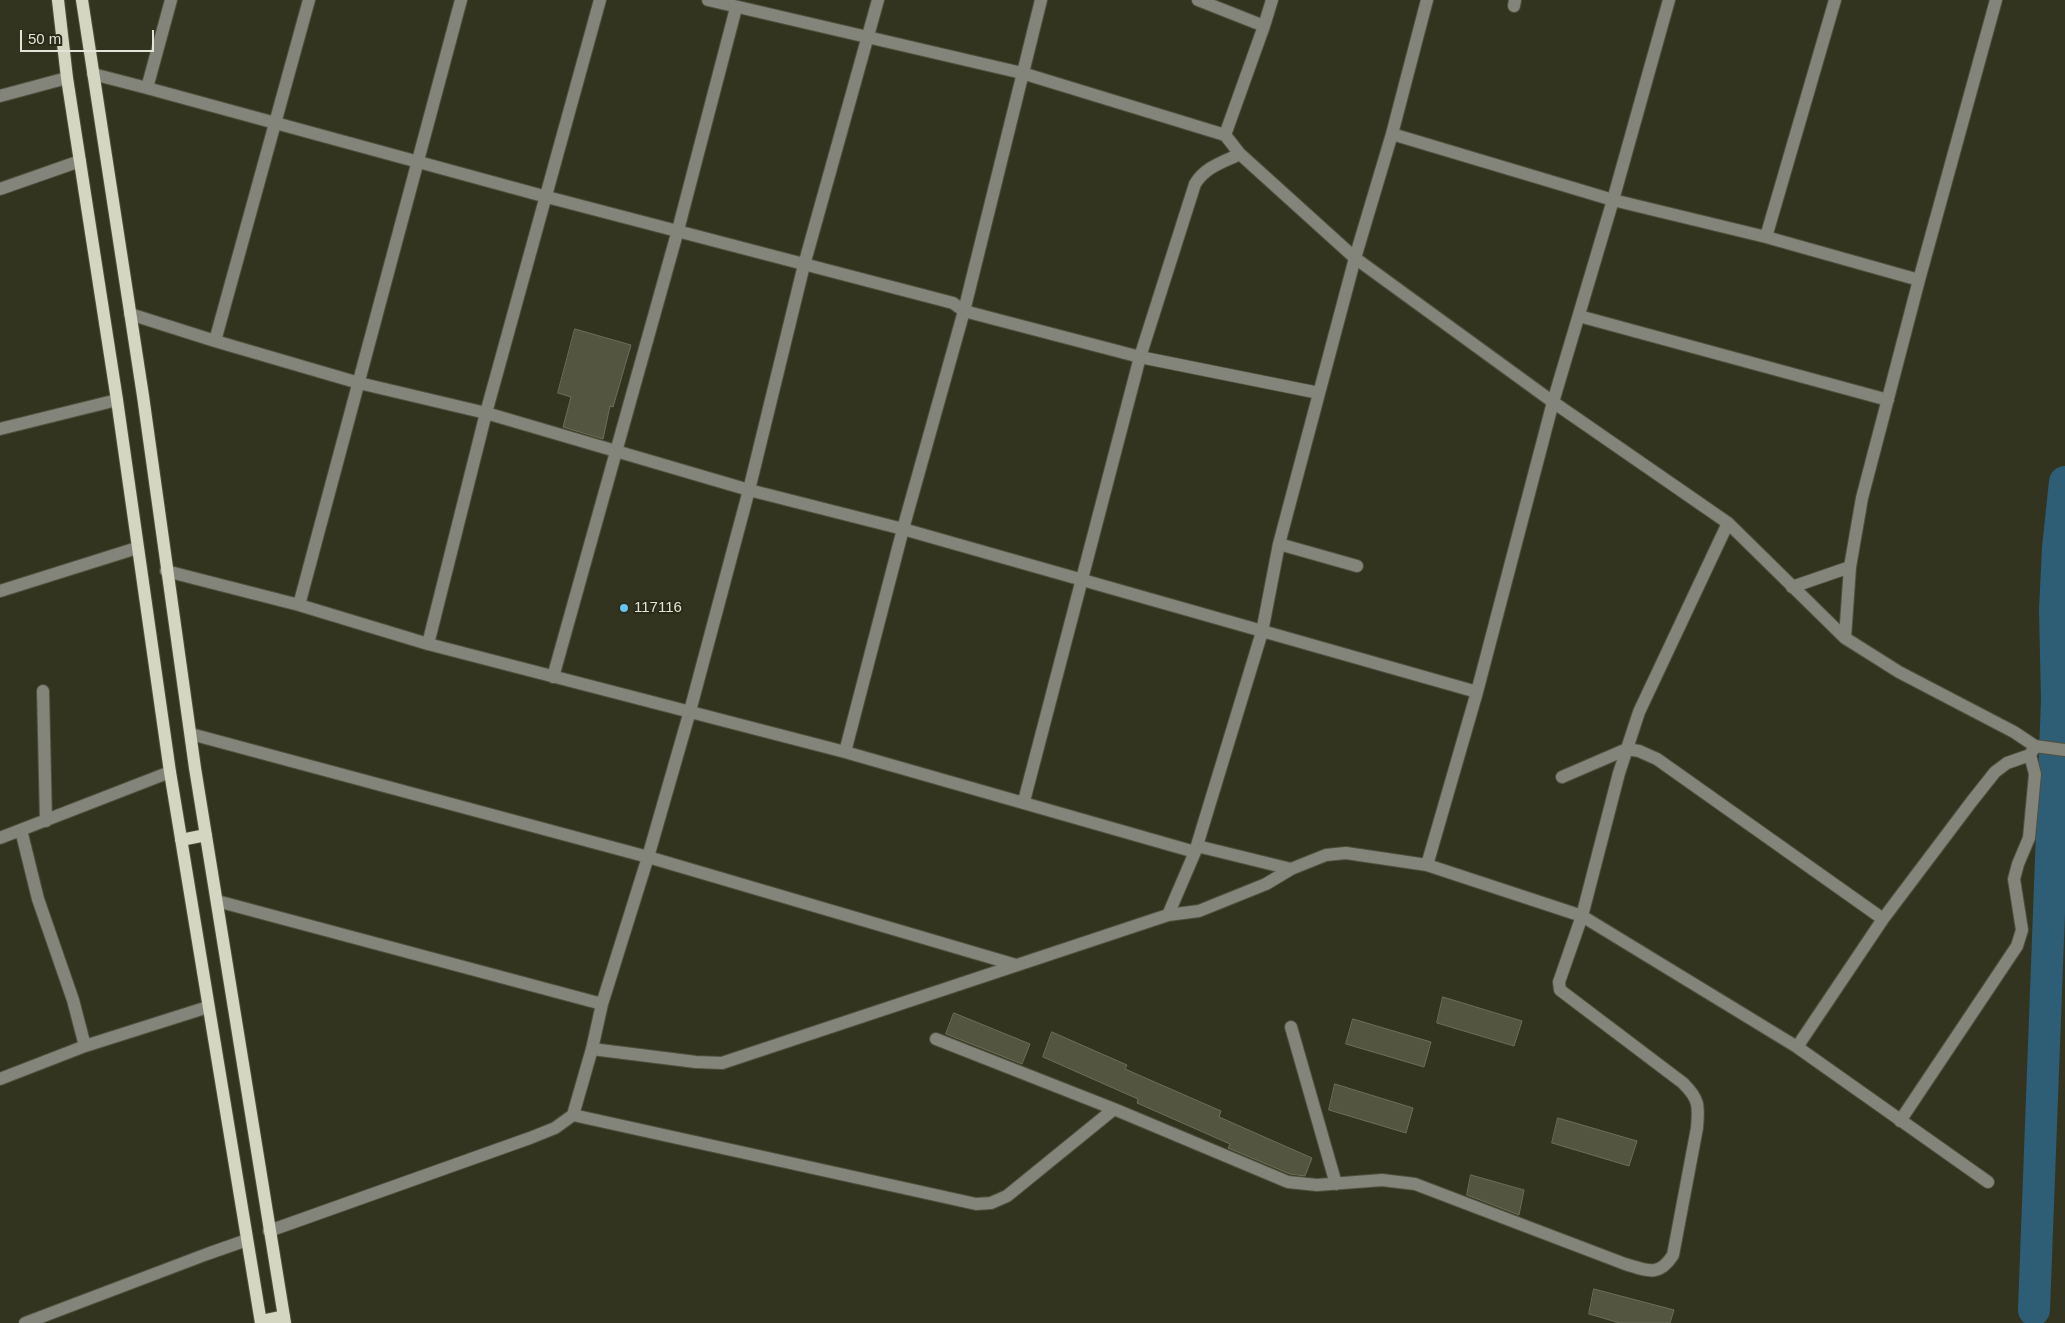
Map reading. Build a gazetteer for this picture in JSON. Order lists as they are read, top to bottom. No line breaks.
{"places":["117116"],"scale_bar":"50 m"}
